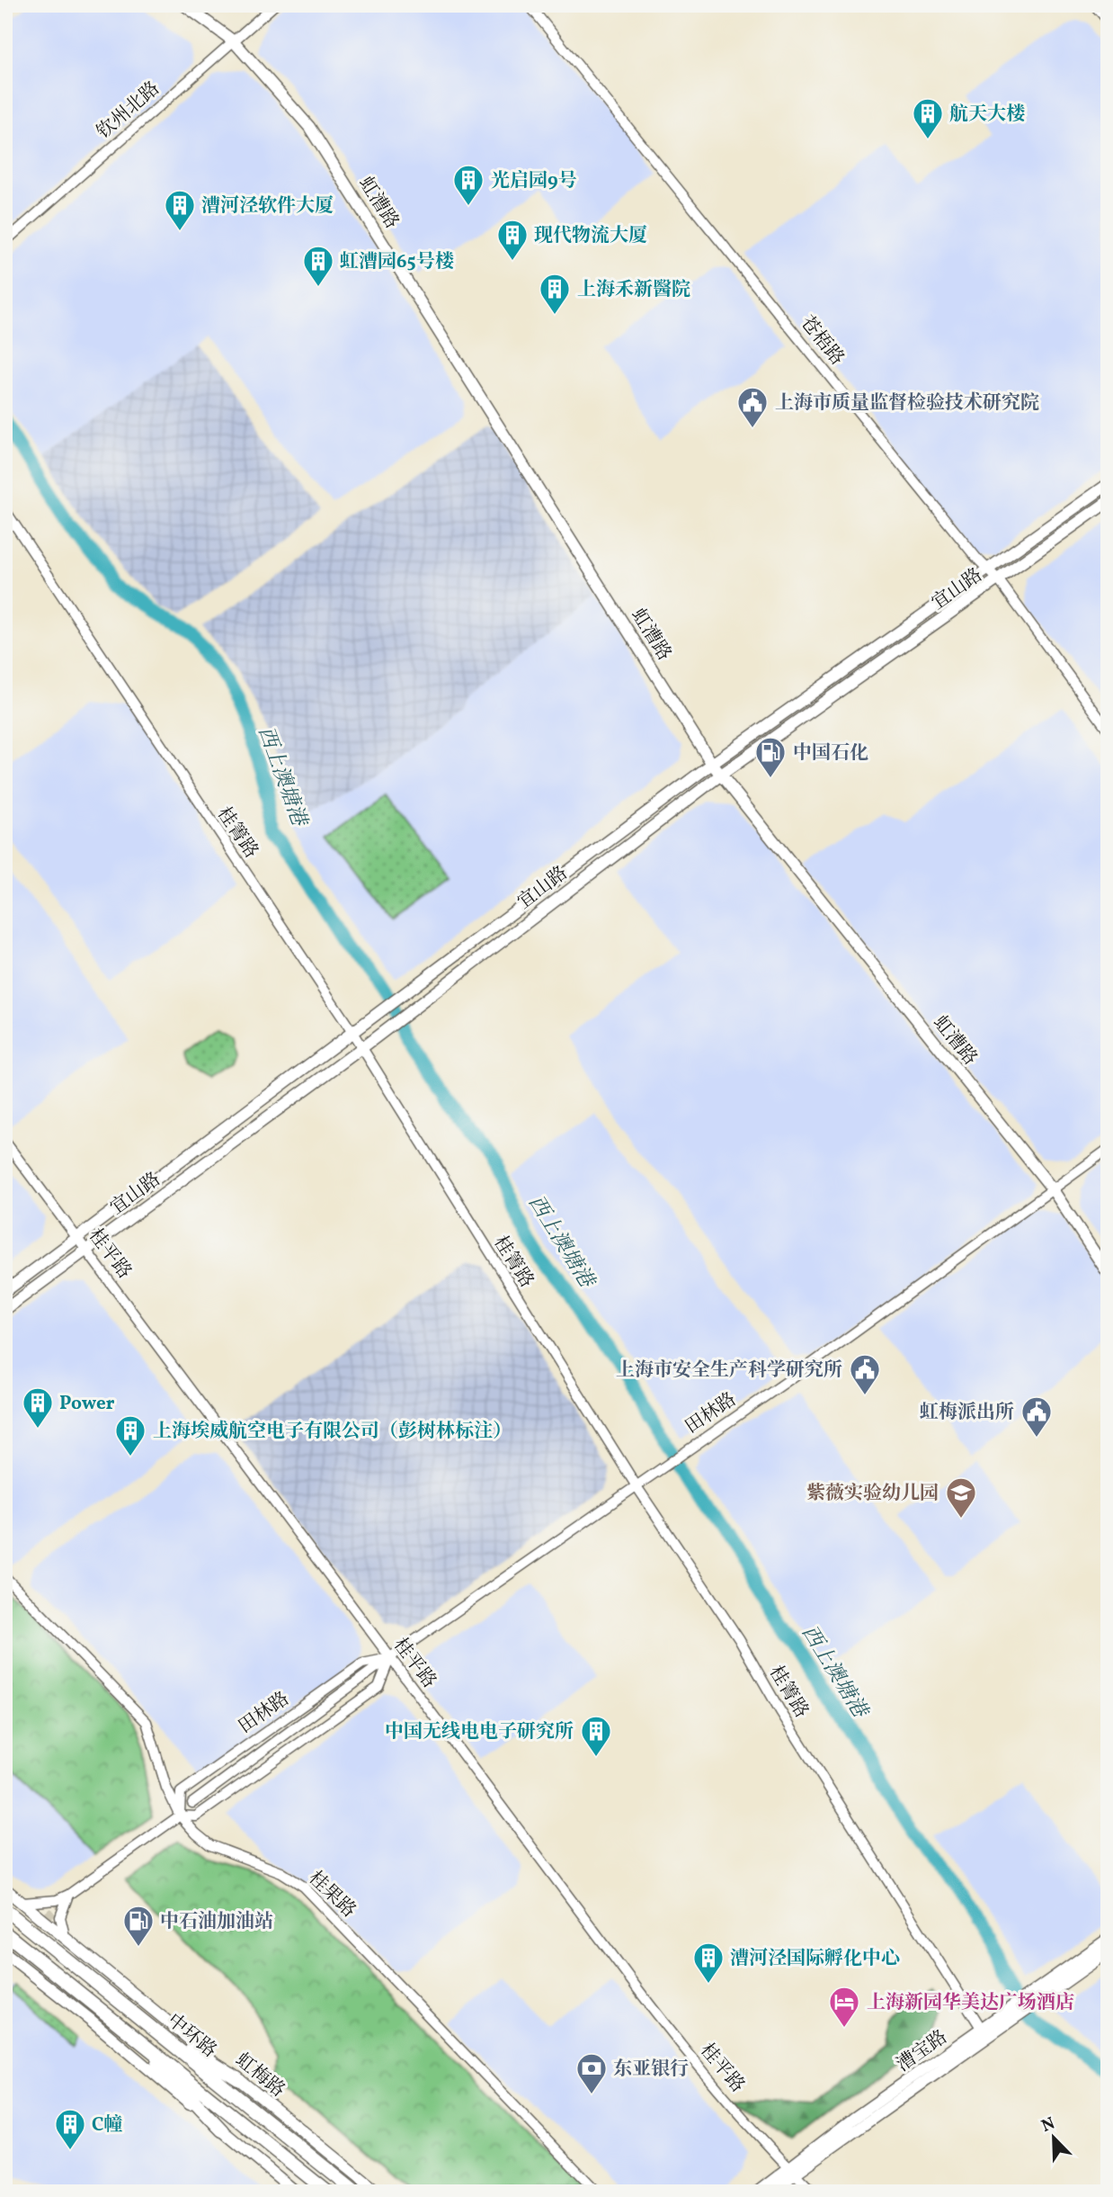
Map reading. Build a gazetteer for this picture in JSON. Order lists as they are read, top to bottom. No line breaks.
{"streets":{"highway":["中环路"],"main road":["虹漕路","宜山路","漕宝路","虹梅路"],"street":["钦州北路","苍梧路","桂箐路","桂平路","田林路","桂果路"]},"crossings":[["钦州北路","虹漕路"],["虹漕路","宜山路"],["虹漕路","田林路"],["苍梧路","宜山路"],["宜山路","桂箐路"],["宜山路","桂平路"],["桂箐路","田林路"],["桂箐路","漕宝路"],["桂平路","田林路"],["桂平路","漕宝路"],["田林路","桂果路"]],"water":["西上澳塘港"],"places":{"building":["航天大楼","光启园9号","漕河泾软件大厦","现代物流大厦","虹漕园65号楼","上海禾新醫院","Power","上海埃威航空电子有限公司（彭树林标注）","中国无线电电子研究所","漕河泾国际孵化中心","C幢"],"public building":["上海市质量监督检验技术研究院","上海市安全生产科学研究所","虹梅派出所"],"fuel station":["中国石化","中石油加油站"],"school or university":["紫薇实验幼儿园"],"hotel":["上海新园华美达广场酒店"],"bank":["东亚银行"]},"north":"top left"}
